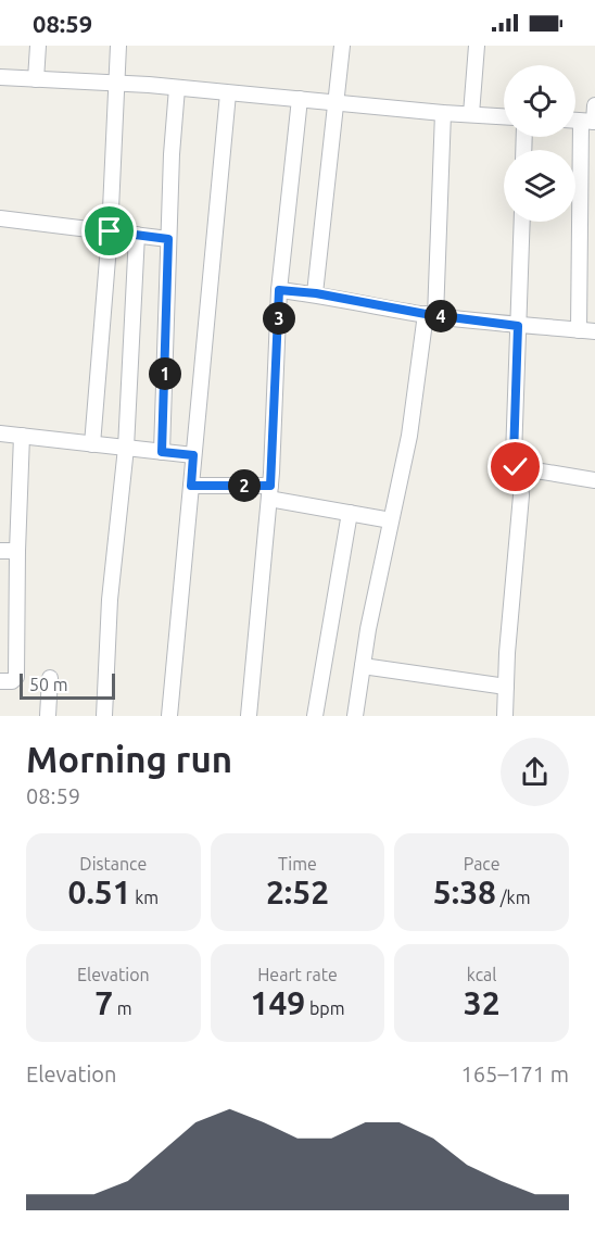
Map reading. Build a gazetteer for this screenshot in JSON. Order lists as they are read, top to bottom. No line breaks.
{"scale_bar":"50 m","page":{"status":"08:59","pins":["4","3","1","2"],"scale":"50 m","heading":["Morning run","08:59"],"stats":[["Distance","0.51 km"],["Time","2:52"],["Pace","5:38 /km"],["Elevation","7 m"],["Heart rate","149 bpm"],["kcal","32"]],"chart":["Elevation","165–171 m"]}}
